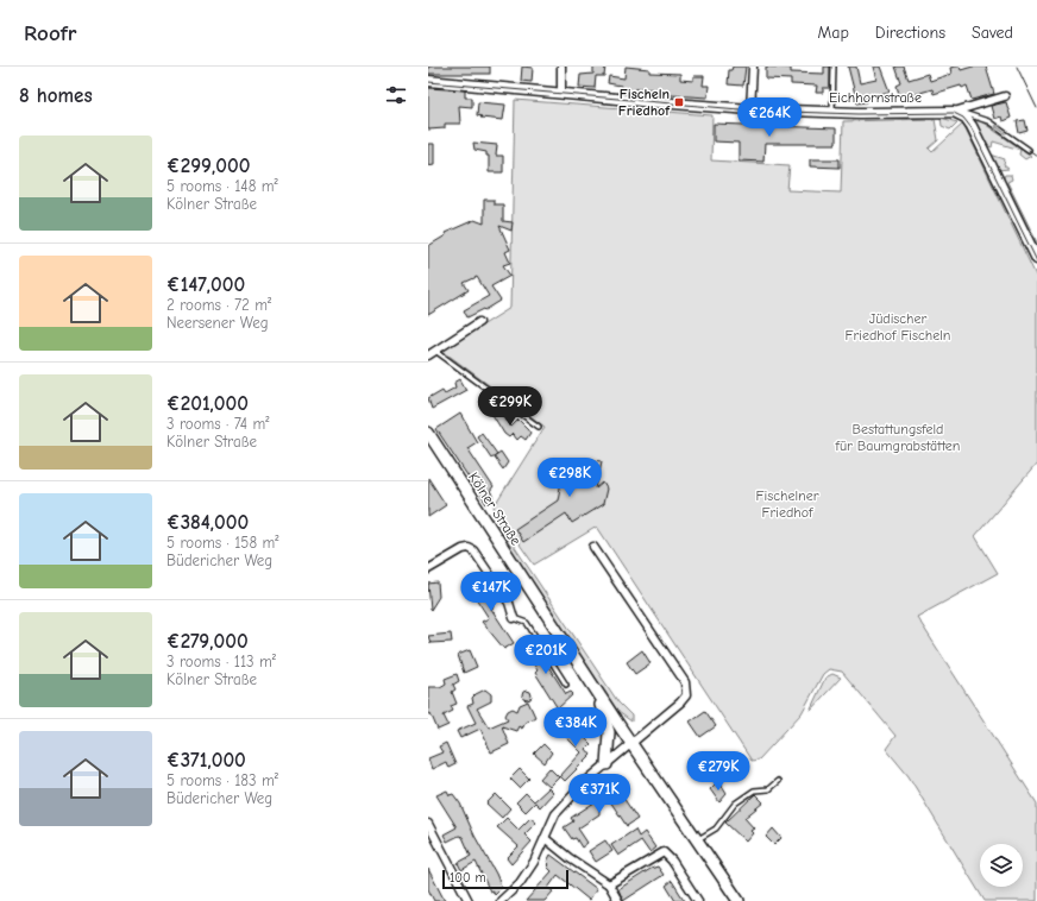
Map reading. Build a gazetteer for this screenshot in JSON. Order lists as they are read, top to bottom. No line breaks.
{"streets":{"main road":["Kölner Straße"],"street":["Eichhornstraße"]},"parks":["Jüdischer Friedhof Fischeln","Bestattungsfeld für Baumgrabstätten","Fischelner Friedhof"],"places":{"transit":["Fischeln Friedhof"]},"scale_bar":"100 m","page":{"header":"Roofr","nav":["Map","Directions","Saved"],"heading":"8 homes","price":["€264K","€299K","€298K","€147K","€201K","€384K","€279K","€371K"],"list":[{"name":"€299,000","note":"5 rooms · 148 m² · Kölner Straße"},{"name":"€147,000","note":"2 rooms · 72 m² · Neersener Weg"},{"name":"€201,000","note":"3 rooms · 74 m² · Kölner Straße"},{"name":"€384,000","note":"5 rooms · 158 m² · Büdericher Weg"},{"name":"€279,000","note":"3 rooms · 113 m² · Kölner Straße"},{"name":"€371,000","note":"5 rooms · 183 m² · Büdericher Weg"}],"scale":"100 m"}}
